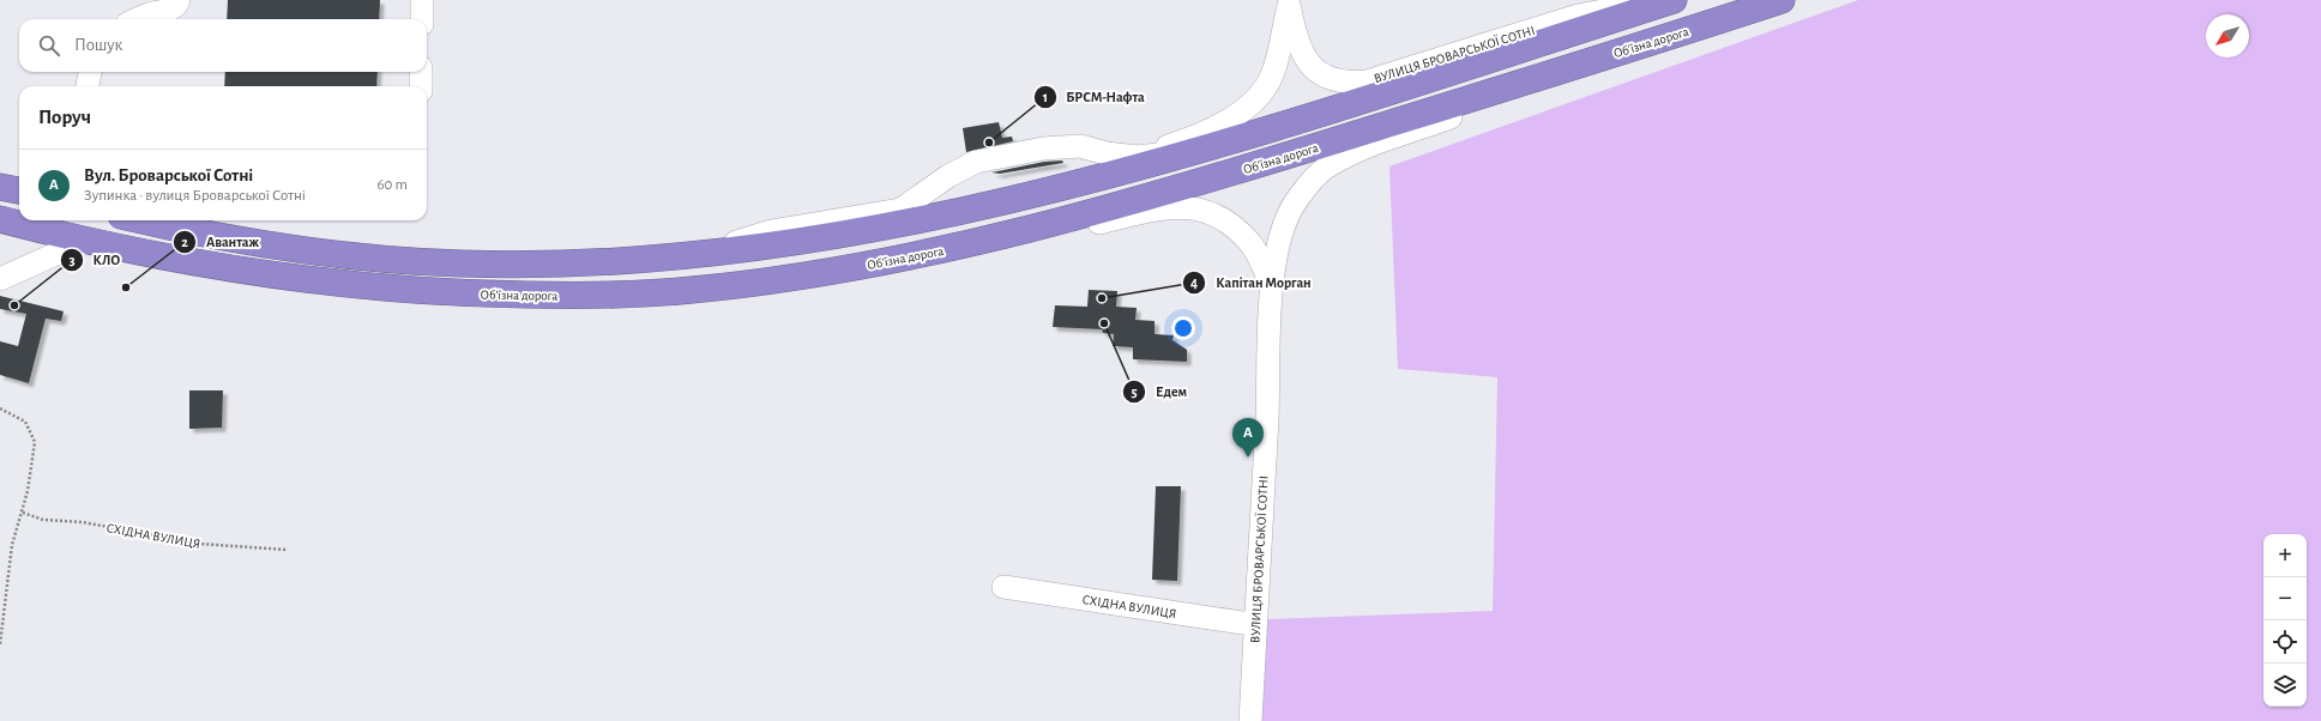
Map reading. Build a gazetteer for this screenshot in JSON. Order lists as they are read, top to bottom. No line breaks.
{"streets":{"highway":["Обʼїзна дорога"],"street":["ВУЛИЦЯ БРОВАРСЬКОЇ СОТНІ","СХІДНА ВУЛИЦЯ"]},"crossings":[["Обʼїзна дорога","ВУЛИЦЯ БРОВАРСЬКОЇ СОТНІ"],["ВУЛИЦЯ БРОВАРСЬКОЇ СОТНІ","СХІДНА ВУЛИЦЯ"]],"places":["БРСМ-Нафта","Авантаж","Капітан Морган","КЛО","Едем"],"north":"bottom left","page":{"search":"Пошук","heading":"Поруч","list":[{"mark":"A","name":"Вул. Броварської Cотні","note":"Зупинка · вулиця Броварської Сотні","value":"60 m"}],"pins":"A","map_buttons":["+","−"]}}
